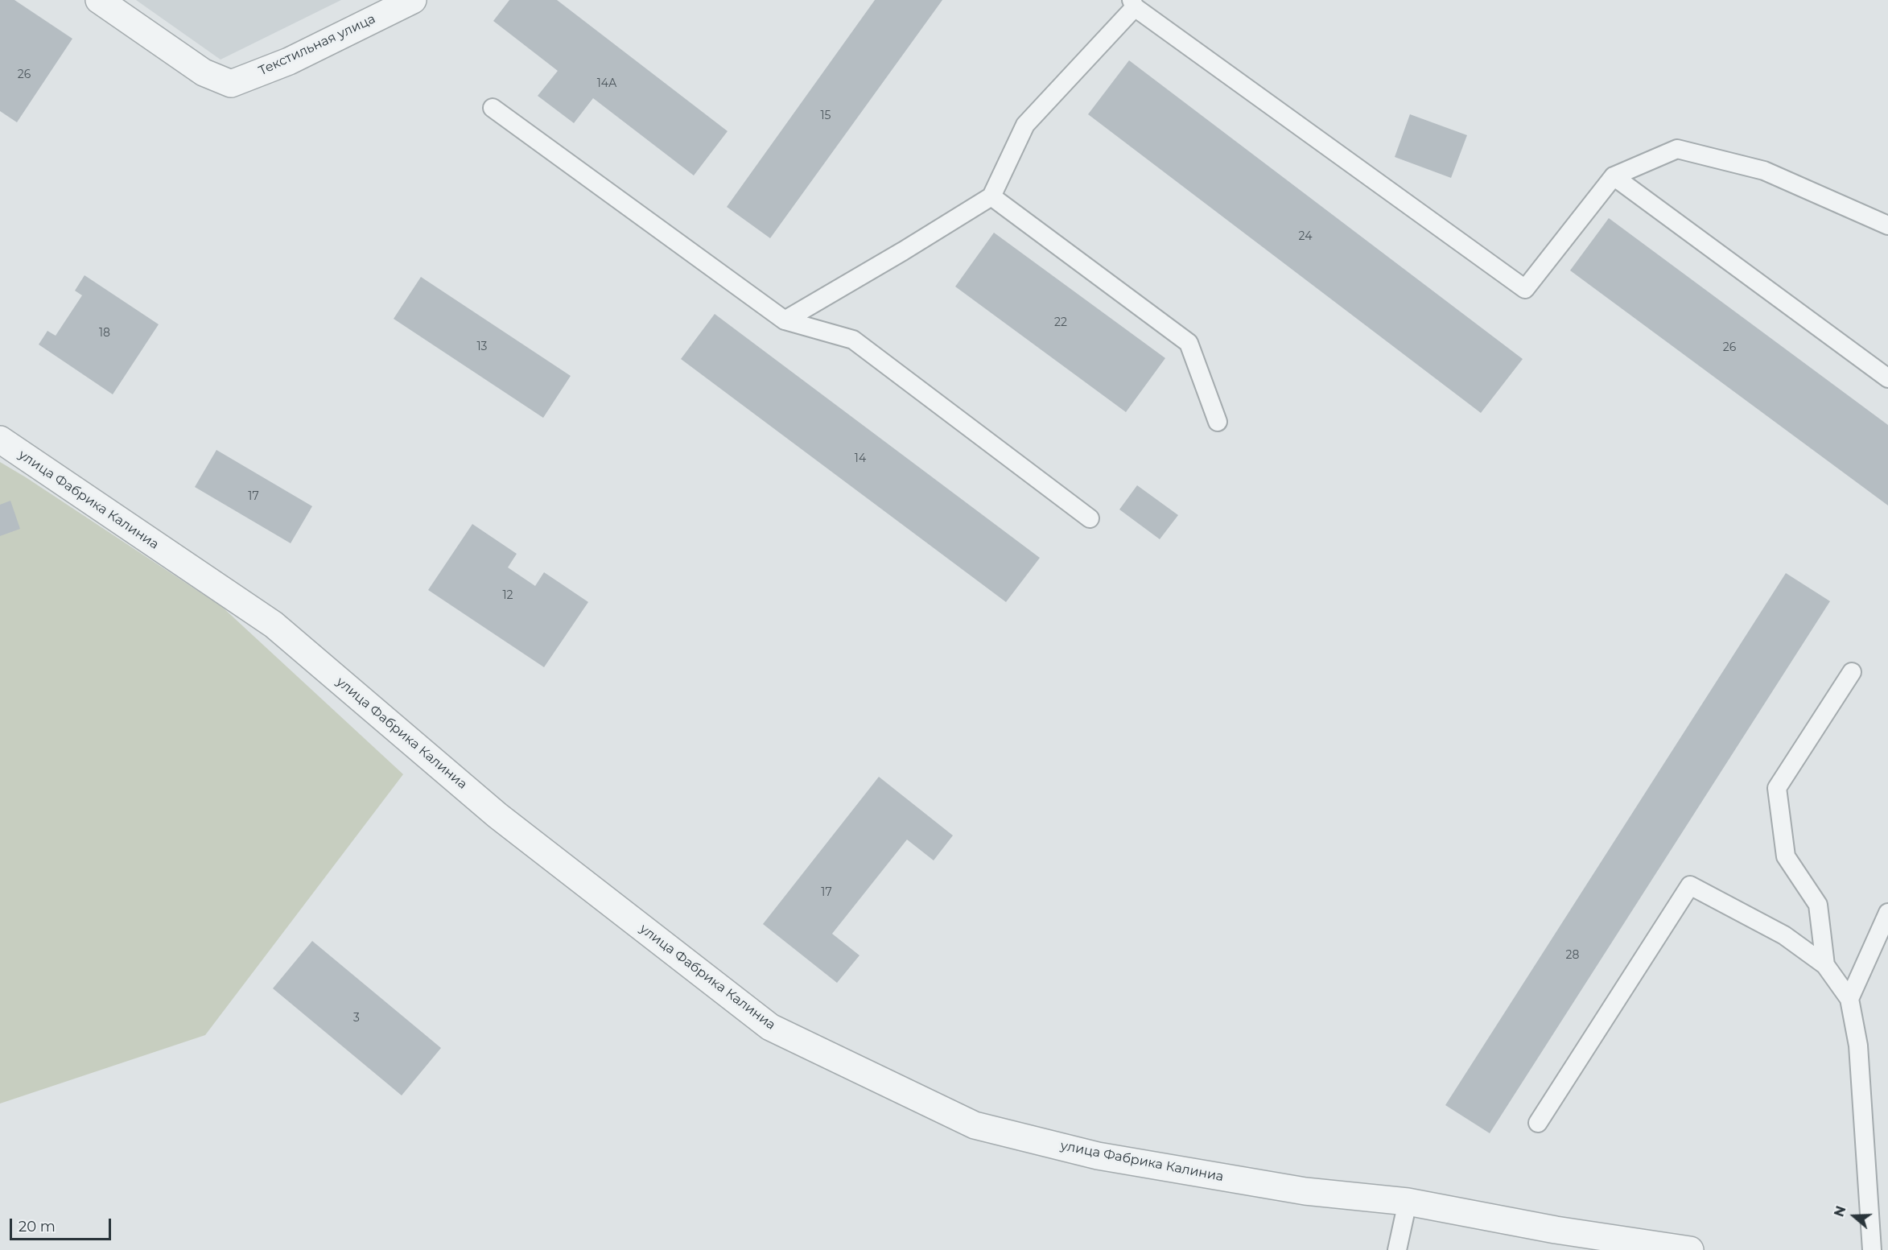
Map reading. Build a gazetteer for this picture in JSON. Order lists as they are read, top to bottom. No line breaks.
{"streets":{"street":["Текстильная улица","улица Фабрика Калиниа"]},"house_numbers":["26","14А","15","24","22","18","13","26","14","17","12","17","28","3"],"scale_bar":"20 m","north":"left"}
